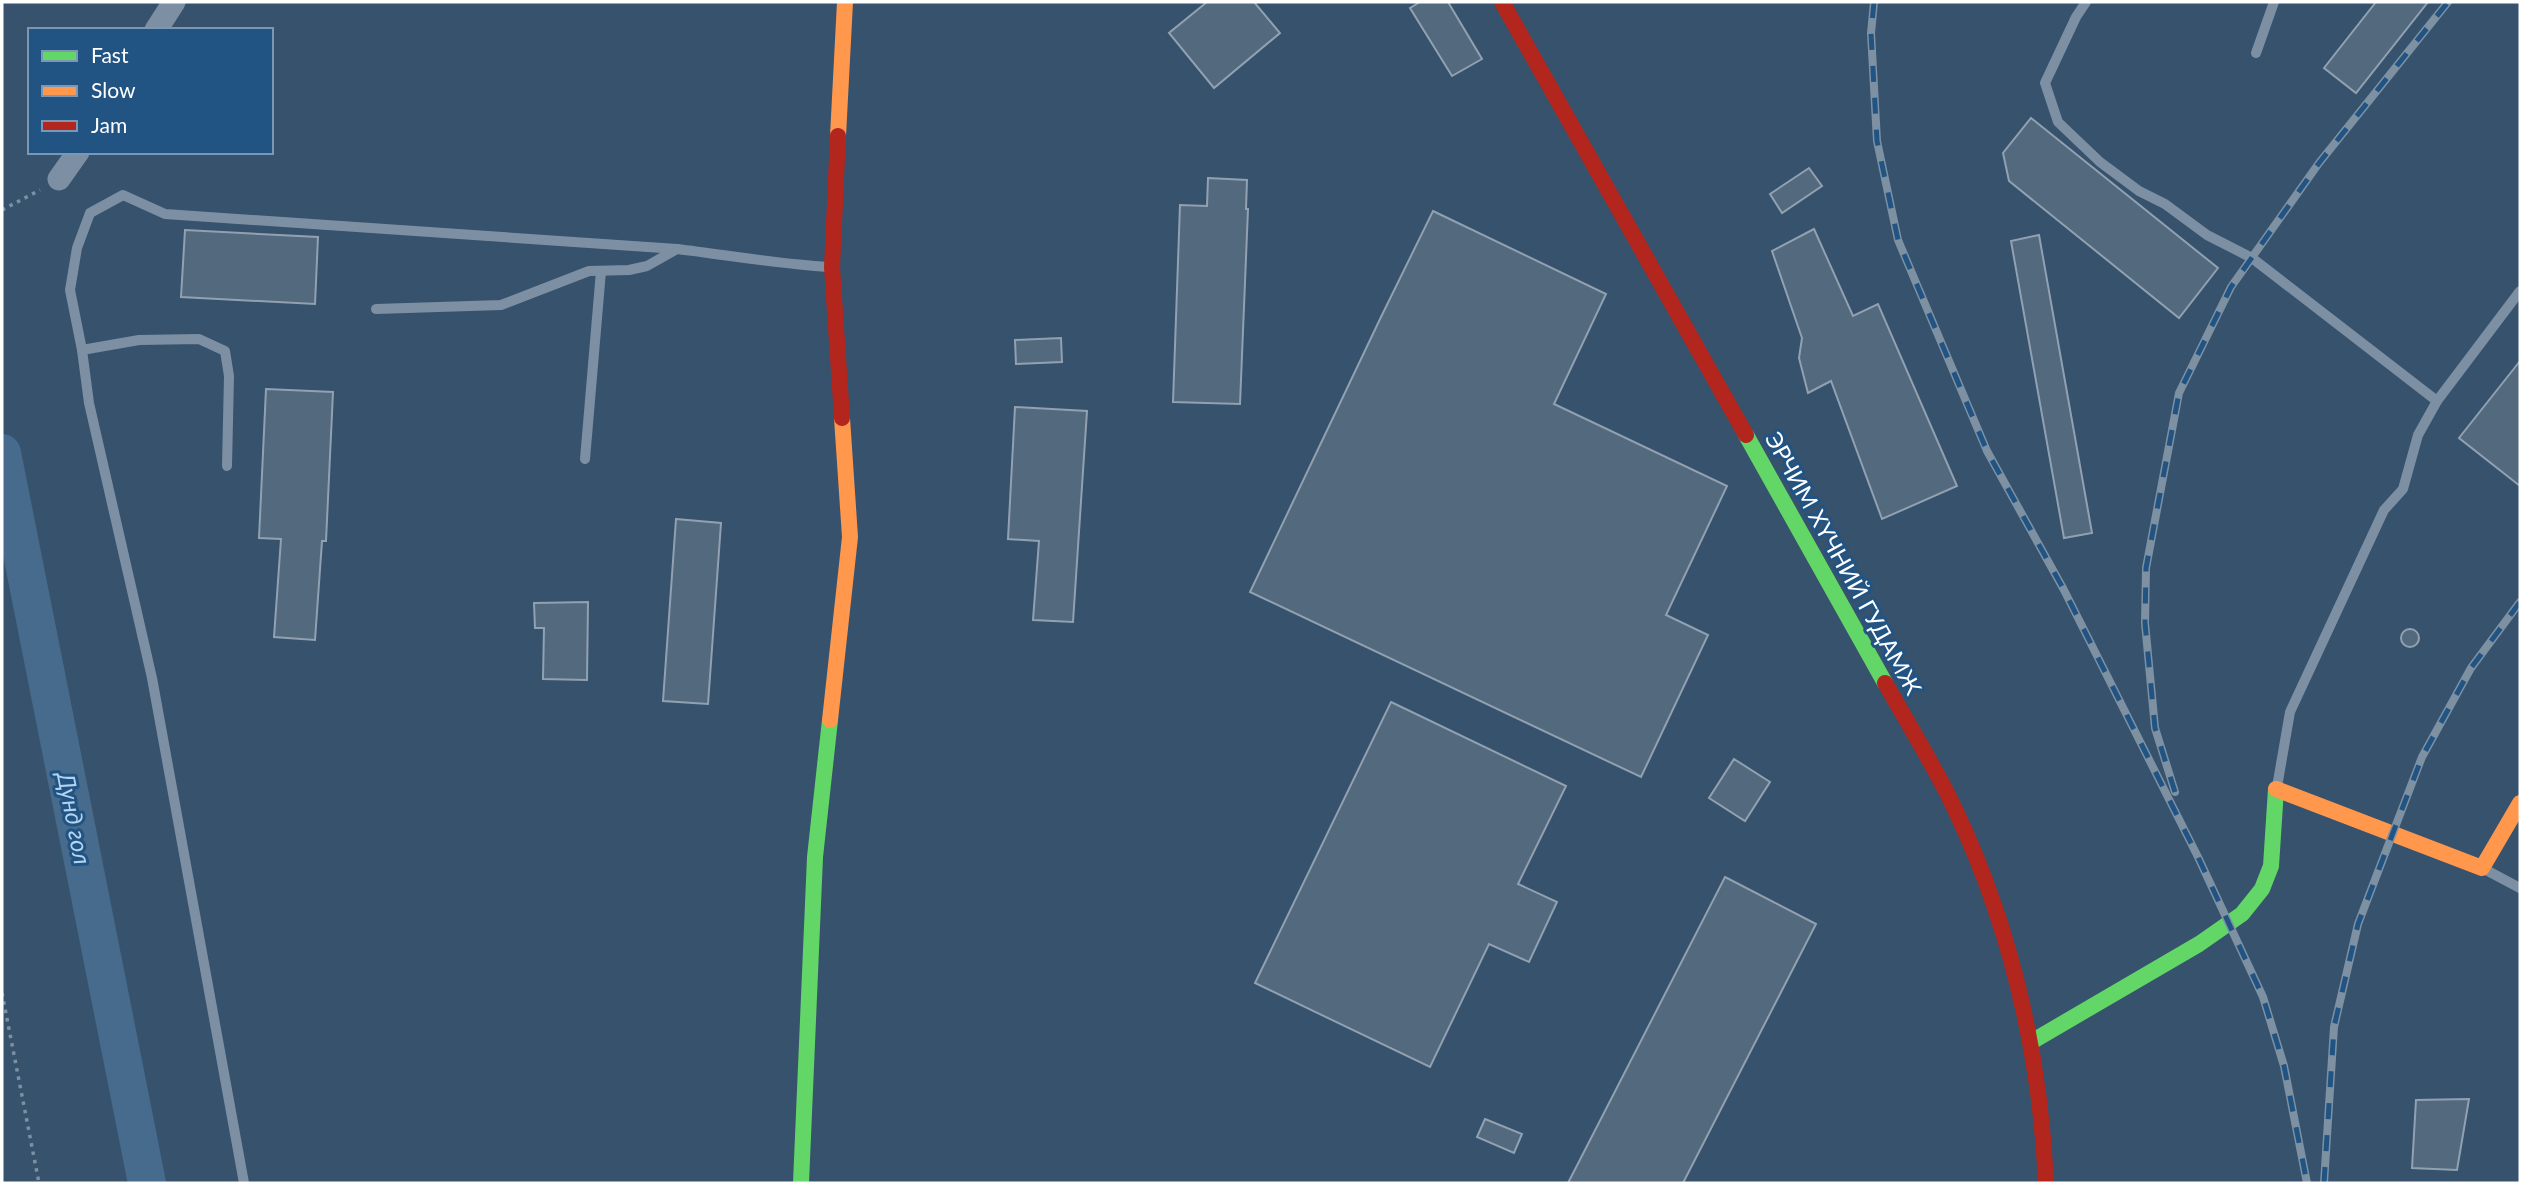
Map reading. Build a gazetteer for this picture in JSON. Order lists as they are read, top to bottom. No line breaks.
{"streets":{"street":["ЭРЧИМ ХҮЧНИЙ ГУДАМЖ"]},"water":["Дунд гол"],"legend":["Fast","Slow","Jam"]}
